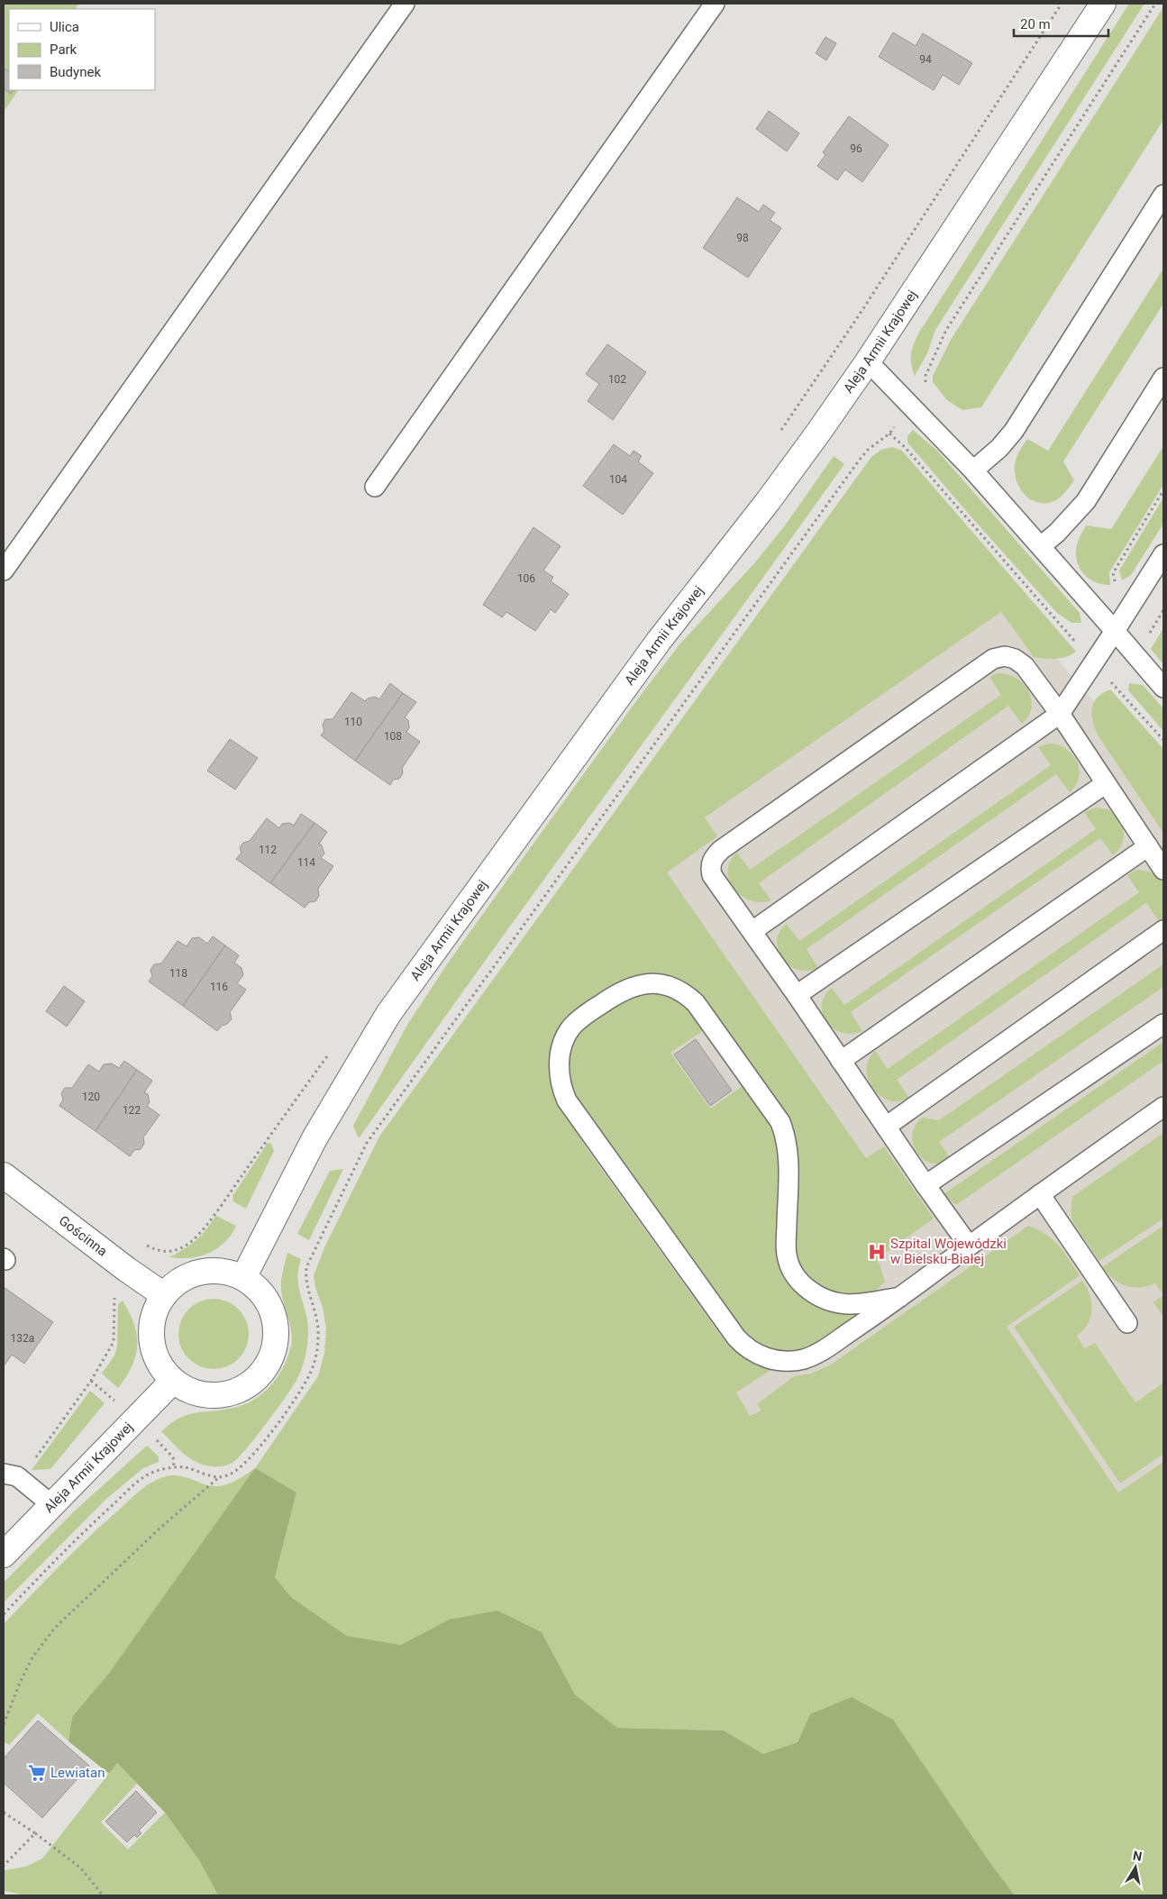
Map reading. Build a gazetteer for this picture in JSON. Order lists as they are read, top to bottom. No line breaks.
{"streets":{"street":["Aleja Armii Krajowej","Gościnna"]},"crossings":[["Aleja Armii Krajowej","Gościnna"]],"places":{"hospital":["Szpital Wojewódzki w Bielsku-Białej"],"supermarket":["Lewiatan"]},"house_numbers":["94","96","98","102","104","106","110","108","112","114","118","116","120","122","132a"],"legend":["Ulica","Park","Budynek"],"scale_bar":"20 m","north":"top"}
